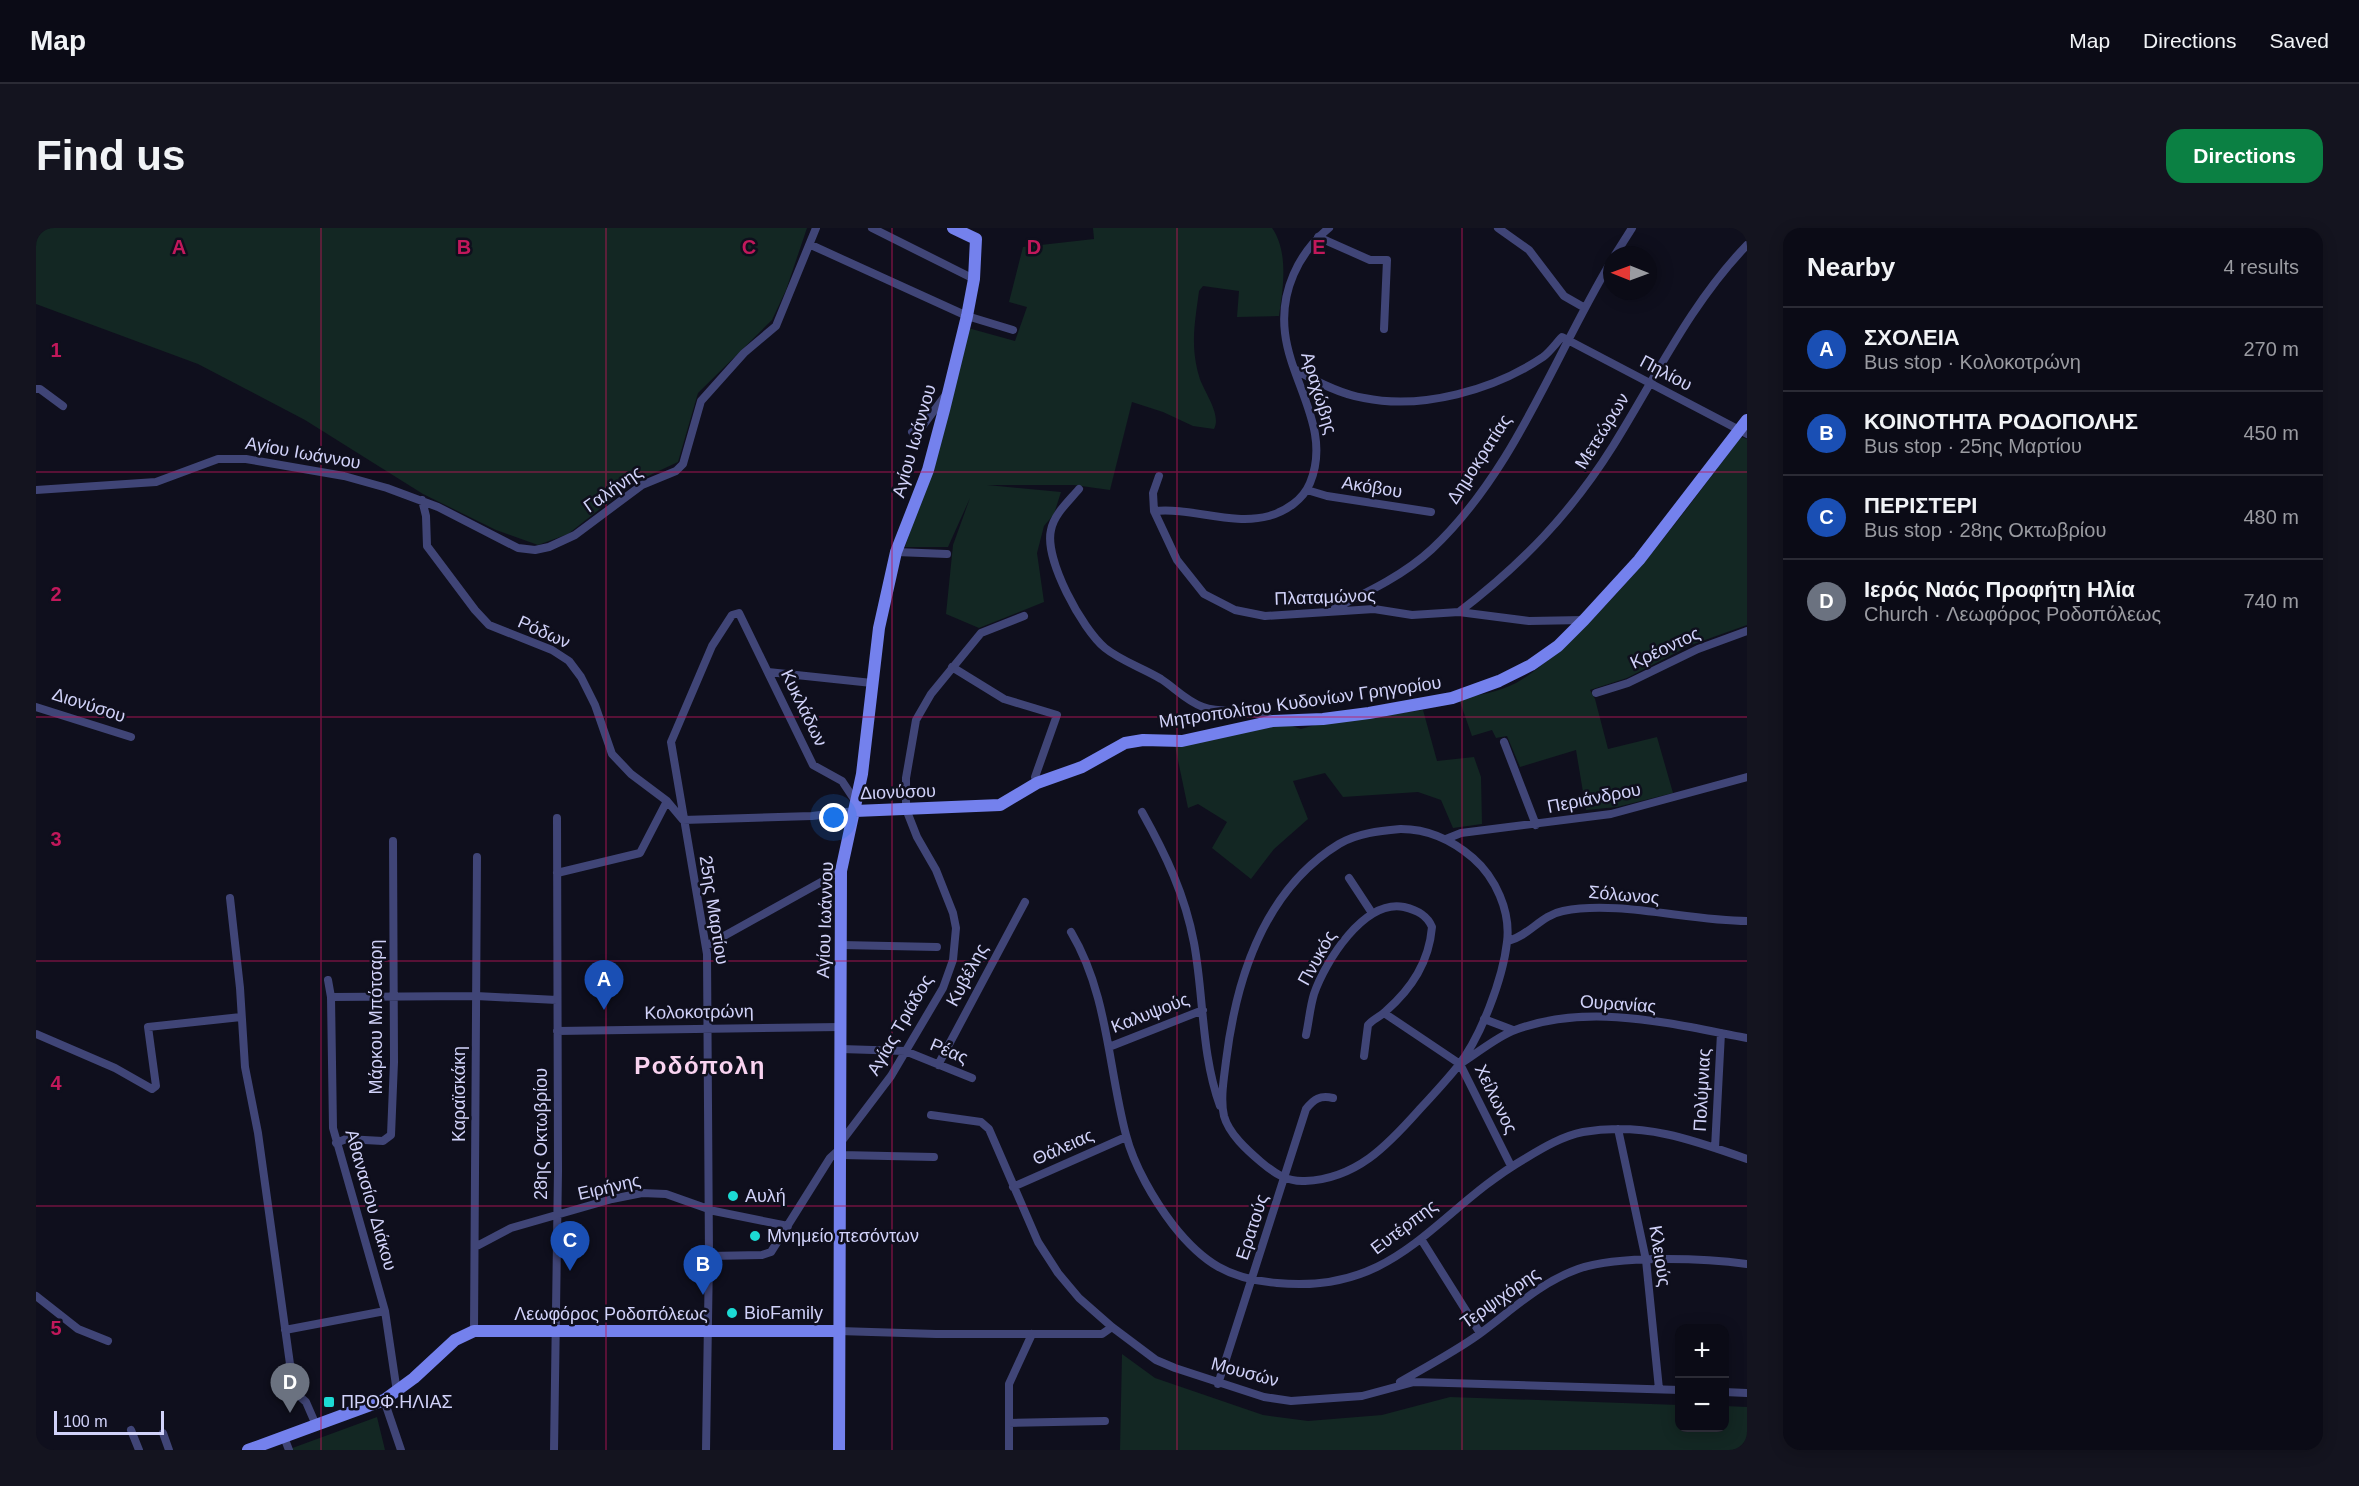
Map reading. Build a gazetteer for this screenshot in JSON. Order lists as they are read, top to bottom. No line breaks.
{"streets":{"street":["Πηλίου","Αραχώβης","Μετεώρων","Αγίου Ιωάννου","Δημοκρατίας","Ακόβου","Γαλήνης","Πλαταμώνος","Ρόδων","Κρέοντος","Μητροπολίτου Κυδονίων Γρηγορίου","Διονύσου","Κυκλάδων","Περιάνδρου","Σόλωνος","25ης Μαρτίου","Πνυκός","Κυβέλης","Ουρανίας","Κολοκοτρώνη","Καλυψούς","Μάρκου Μπότσαρη","Αγίας Τριάδος","Ρέας","Πολύμνιας","Καραϊσκάκη","Χείλωνος","28ης Οκτωβρίου","Θάλειας","Ειρήνης","Αθανασίου Διάκου","Ερατούς","Ευτέρπης","Κλειούς","Τερψιχόρης","Λεωφόρος Ροδοπόλεως","Μουσών"]},"crossings":[["Πηλίου","Μετεώρων"],["Πηλίου","Δημοκρατίας"],["Πηλίου","Μητροπολίτου Κυδονίων Γρηγορίου"],["Αραχώβης","Ακόβου"],["Μετεώρων","Πλαταμώνος"],["Αγίου Ιωάννου","Γαλήνης"],["Αγίου Ιωάννου","Ρόδων"],["Αγίου Ιωάννου","Διονύσου"],["Αγίου Ιωάννου","Κυκλάδων"],["Αγίου Ιωάννου","Κολοκοτρώνη"],["Αγίου Ιωάννου","Αγίας Τριάδος"],["Αγίου Ιωάννου","Ρέας"],["Αγίου Ιωάννου","Λεωφόρος Ροδοπόλεως"],["Δημοκρατίας","Πλαταμώνος"],["Γαλήνης","Ρόδων"],["Πλαταμώνος","Μητροπολίτου Κυδονίων Γρηγορίου"],["Ρόδων","Διονύσου"],["Ρόδων","25ης Μαρτίου"],["Μητροπολίτου Κυδονίων Γρηγορίου","Διονύσου"],["Διονύσου","Κυκλάδων"],["Διονύσου","25ης Μαρτίου"],["Διονύσου","Αγίας Τριάδος"],["Κυκλάδων","25ης Μαρτίου"],["25ης Μαρτίου","Κολοκοτρώνη"],["25ης Μαρτίου","Ειρήνης"],["25ης Μαρτίου","Λεωφόρος Ροδοπόλεως"],["Πνυκός","Χείλωνος"],["Κυβέλης","Ρέας"],["Ουρανίας","Πολύμνιας"],["Ουρανίας","Χείλωνος"],["Κολοκοτρώνη","28ης Οκτωβρίου"],["Καλυψούς","Ευτέρπης"],["Μάρκου Μπότσαρη","Αθανασίου Διάκου"],["Αγίας Τριάδος","Ρέας"],["Πολύμνιας","Ευτέρπης"],["Καραϊσκάκη","Ειρήνης"],["Καραϊσκάκη","Λεωφόρος Ροδοπόλεως"],["Χείλωνος","Ευτέρπης"],["28ης Οκτωβρίου","Ειρήνης"],["28ης Οκτωβρίου","Λεωφόρος Ροδοπόλεως"],["Θάλειας","Ευτέρπης"],["Θάλειας","Μουσών"],["Ερατούς","Ευτέρπης"],["Ερατούς","Μουσών"],["Ευτέρπης","Κλειούς"],["Κλειούς","Τερψιχόρης"],["Τερψιχόρης","Μουσών"],["Λεωφόρος Ροδοπόλεως","Μουσών"]],"districts":["Ροδόπολη"],"places":{"other":["Αυλή","Μνημείο πεσόντων","BioFamily"],"transit":["ΠΡΟΦ.ΗΛΙΑΣ"]},"scale_bar":"100 m","north":"left","page":{"header":"Map","nav":["Map","Directions","Saved"],"buttons":"Directions","title":"Find us","heading":["Nearby","4 results"],"list":[{"mark":"A","name":"ΣΧΟΛΕΙΑ","note":"Bus stop · Κολοκοτρώνη","value":"270 m"},{"mark":"B","name":"ΚΟΙΝΟΤΗΤΑ ΡΟΔΟΠΟΛΗΣ","note":"Bus stop · 25ης Μαρτίου","value":"450 m"},{"mark":"C","name":"ΠΕΡΙΣΤΕΡΙ","note":"Bus stop · 28ης Οκτωβρίου","value":"480 m"},{"mark":"D","name":"Ιερός Ναός Προφήτη Ηλία","note":"Church · Λεωφόρος Ροδοπόλεως","value":"740 m"}],"pins":["A","C","B","D"],"map_buttons":["+","−"],"scale":"100 m"},"grid":{"columns":["A","B","C","D","E"],"rows":["1","2","3","4","5"]}}
